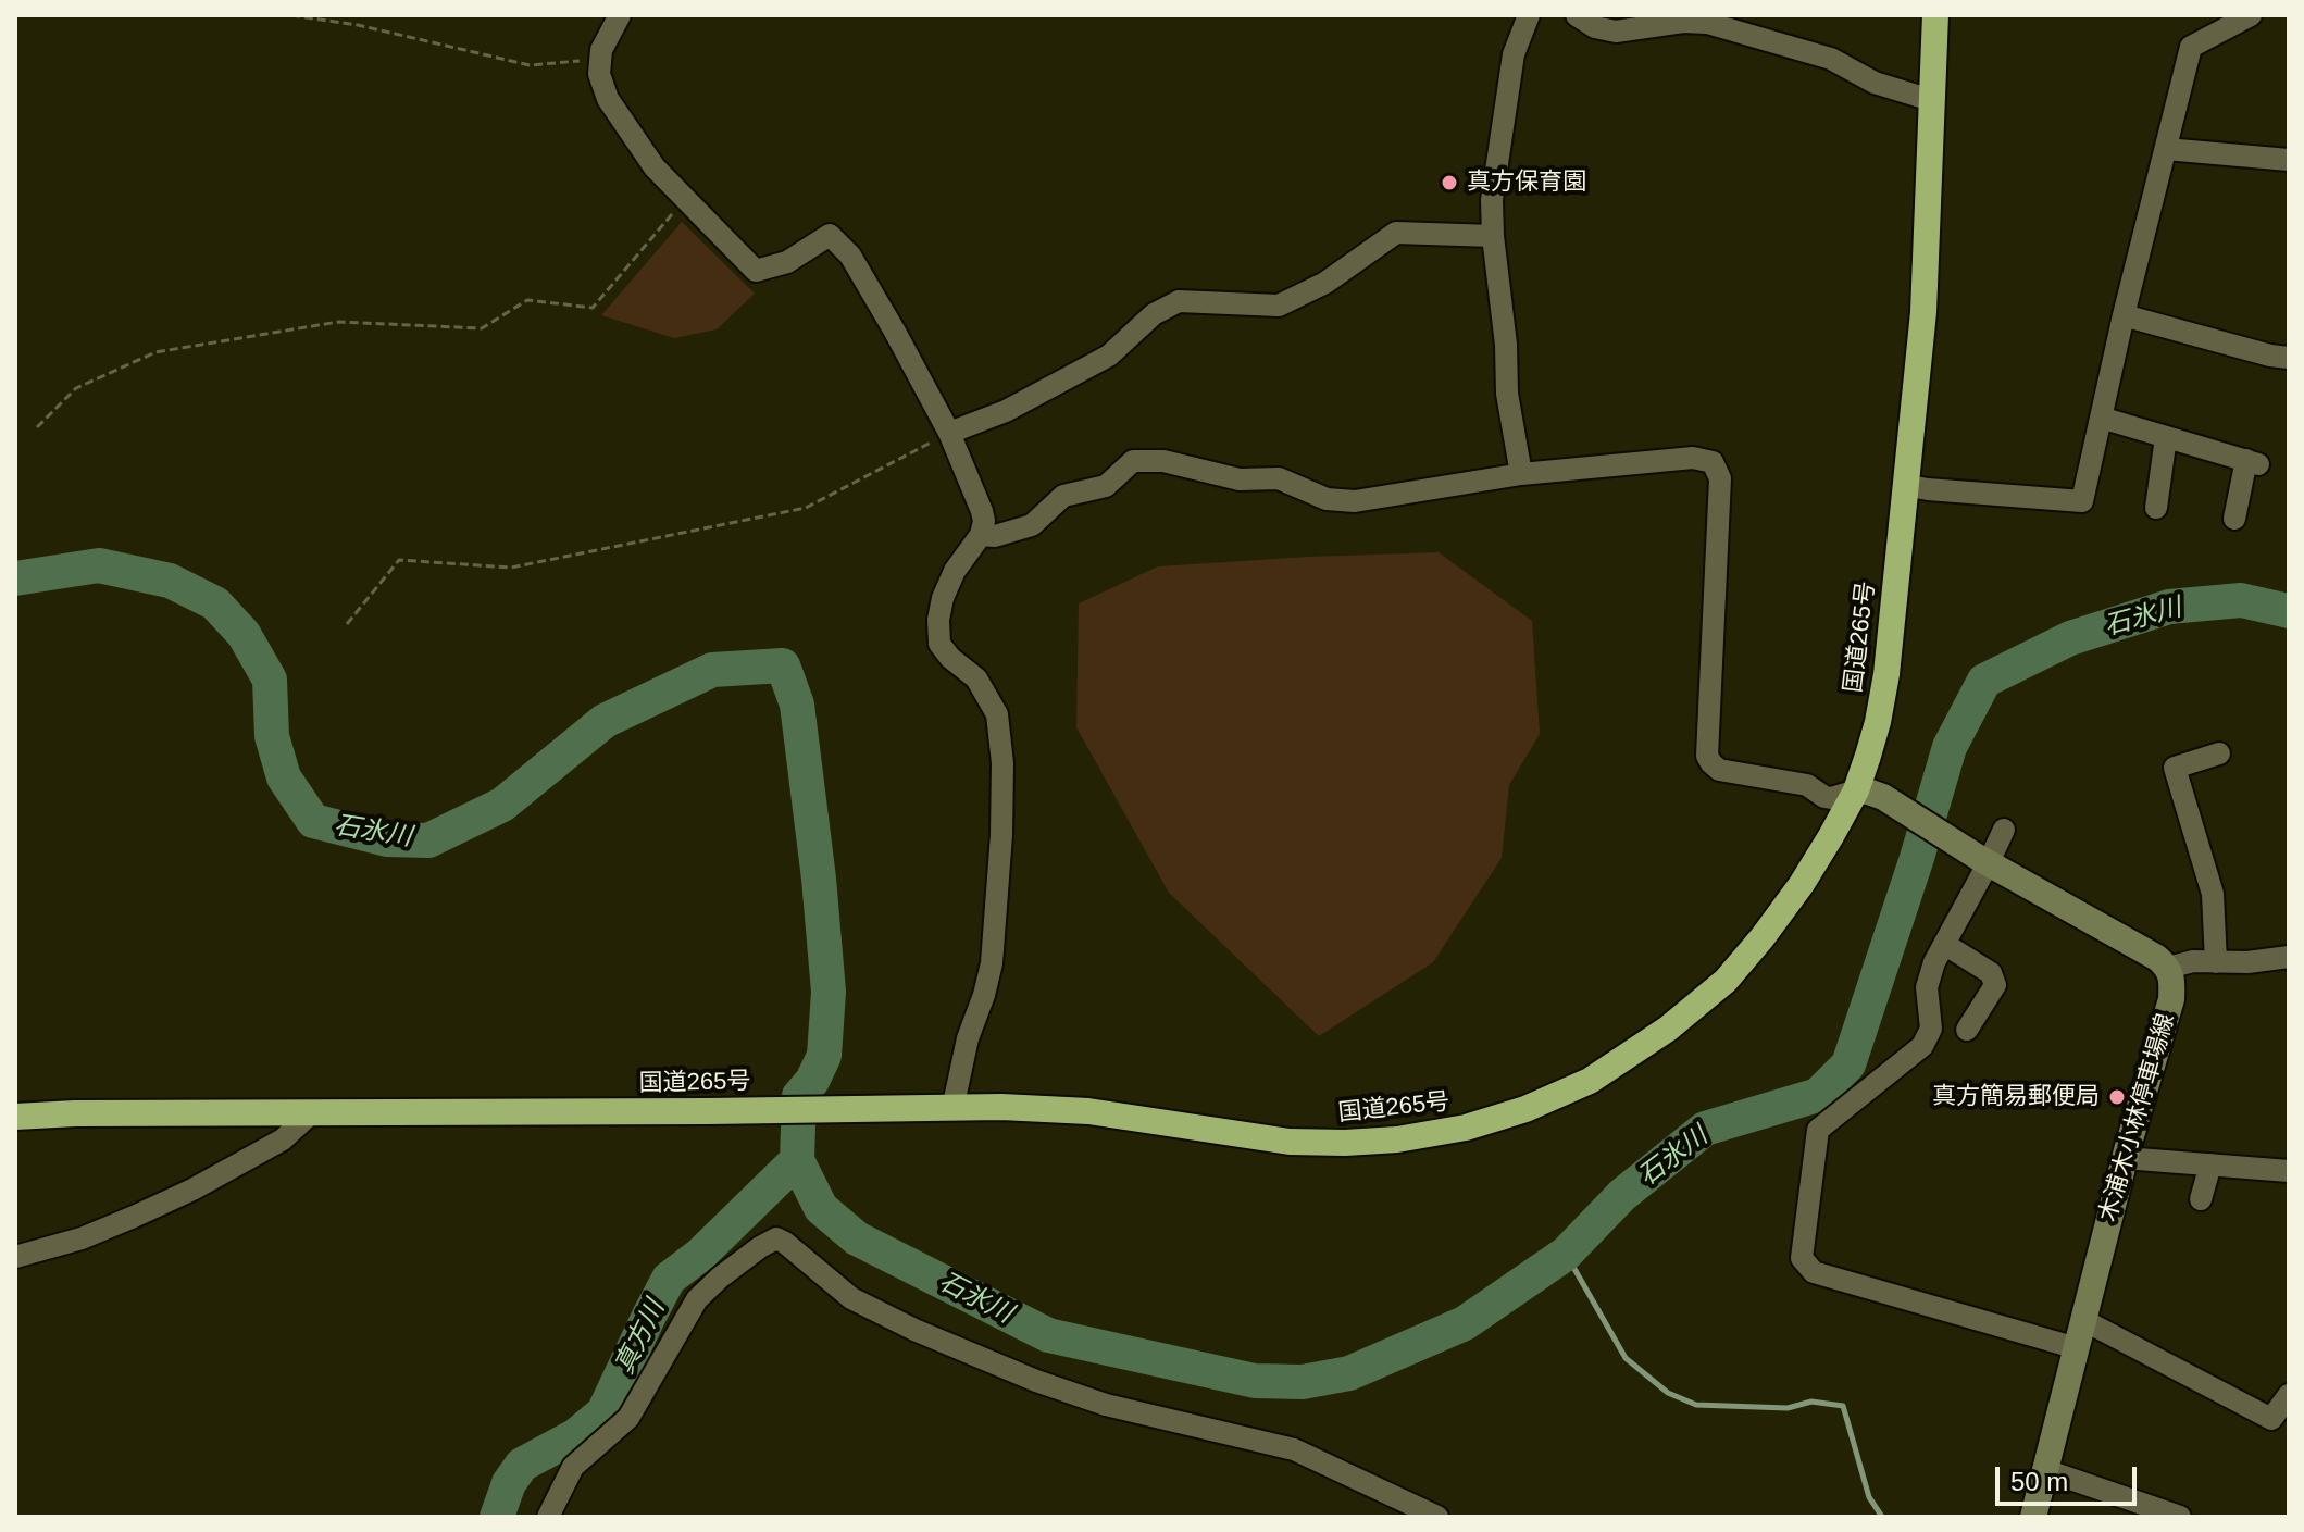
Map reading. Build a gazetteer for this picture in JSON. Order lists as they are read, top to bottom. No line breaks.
{"streets":{"highway":["国道265号"],"main road":["木浦木小林停車場線"]},"water":["石氷川","真方川"],"places":["真方保育園","真方簡易郵便局"],"scale_bar":"50 m"}
